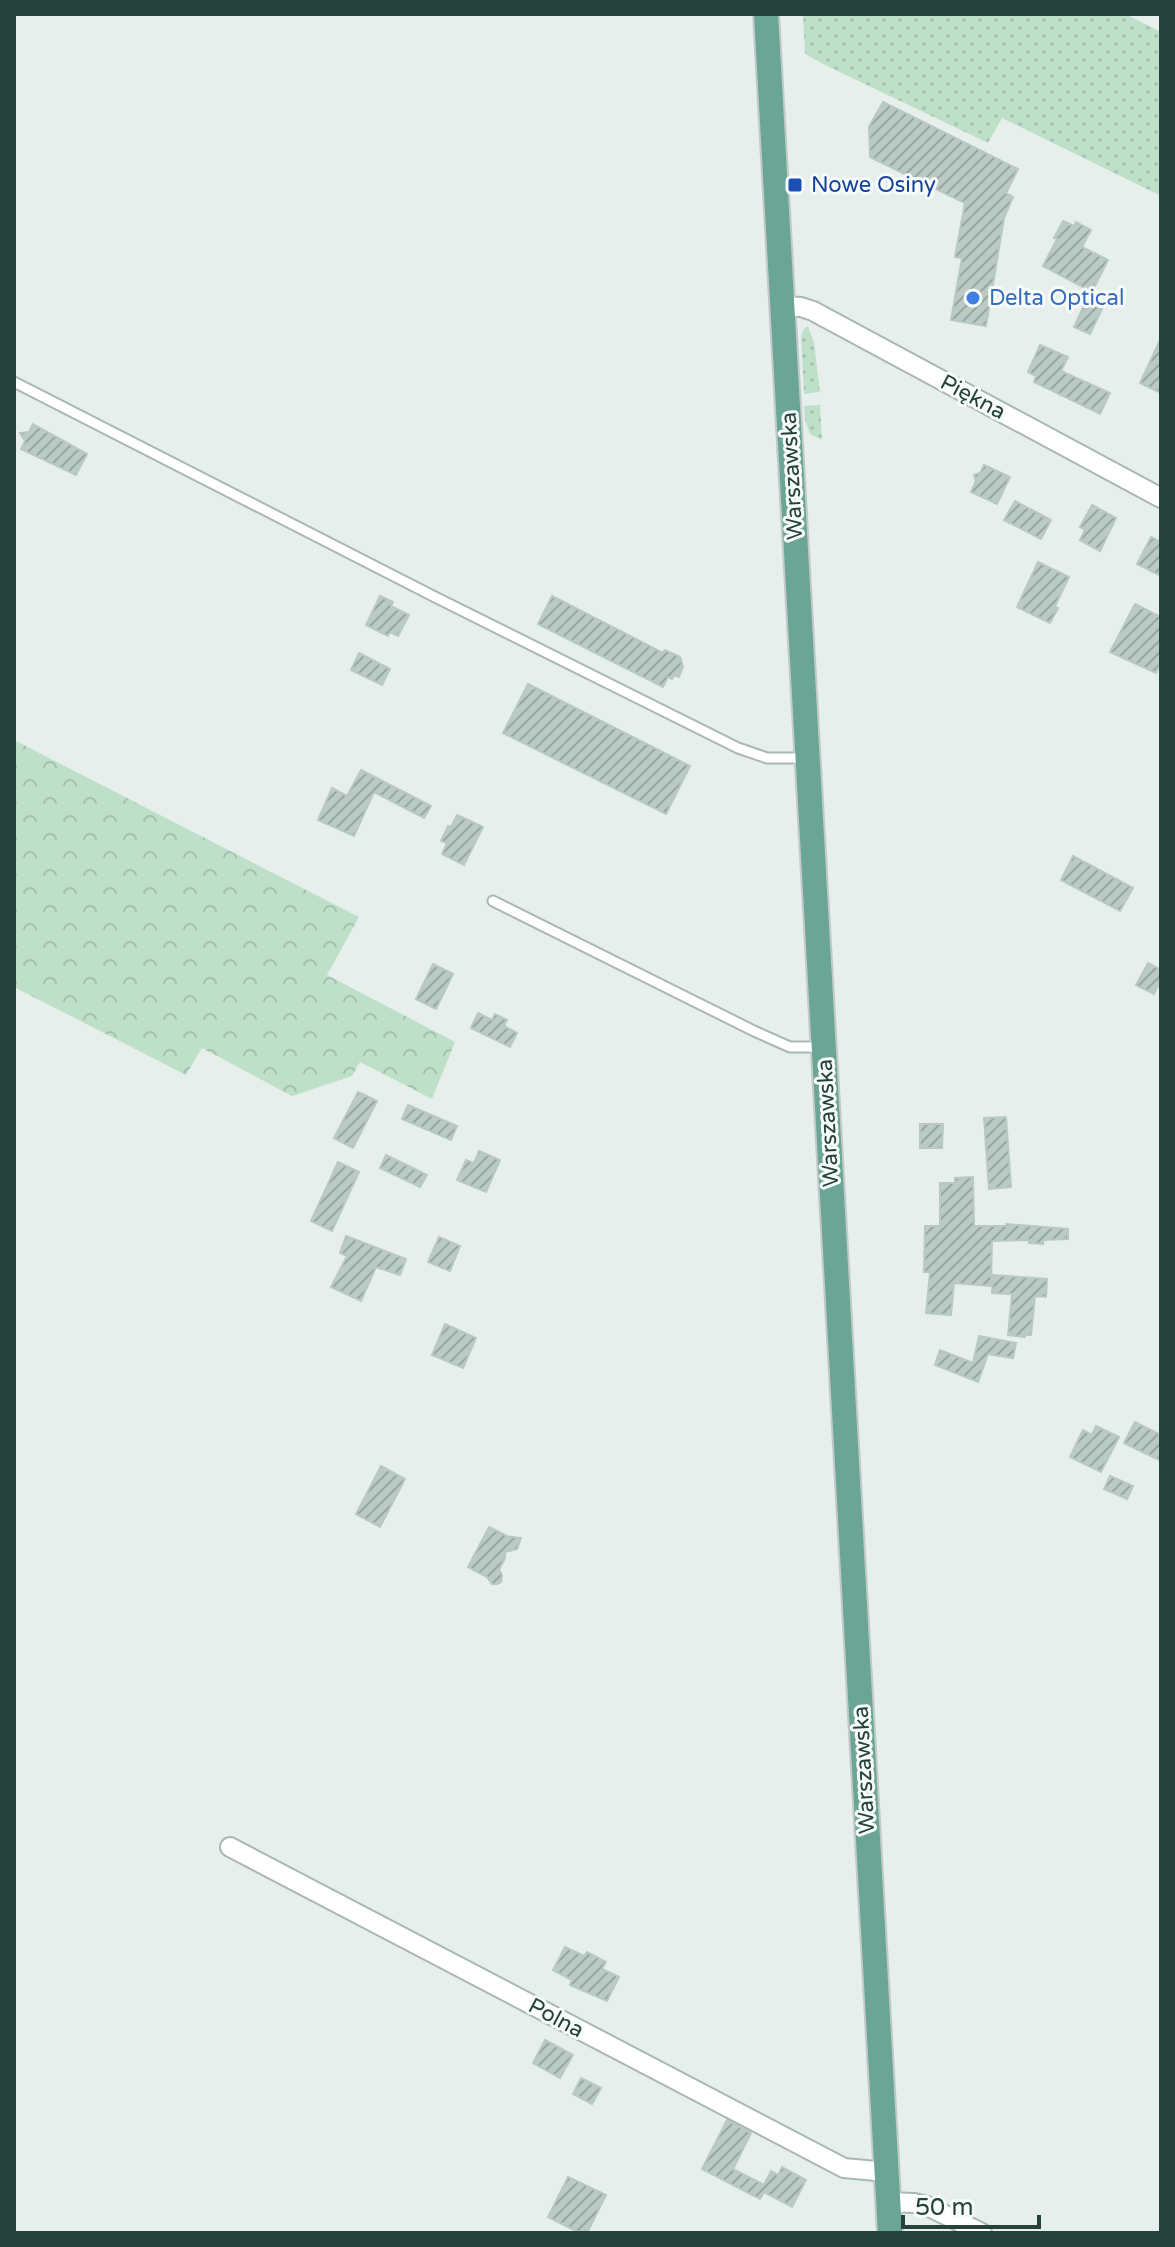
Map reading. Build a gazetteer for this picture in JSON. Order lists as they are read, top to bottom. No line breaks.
{"streets":{"main road":["Warszawska"],"street":["Piękna","Polna"]},"crossings":[["Piękna","Warszawska"],["Warszawska","Polna"]],"places":{"transit":["Nowe Osiny"],"other":["Delta Optical"]},"scale_bar":"50 m"}
